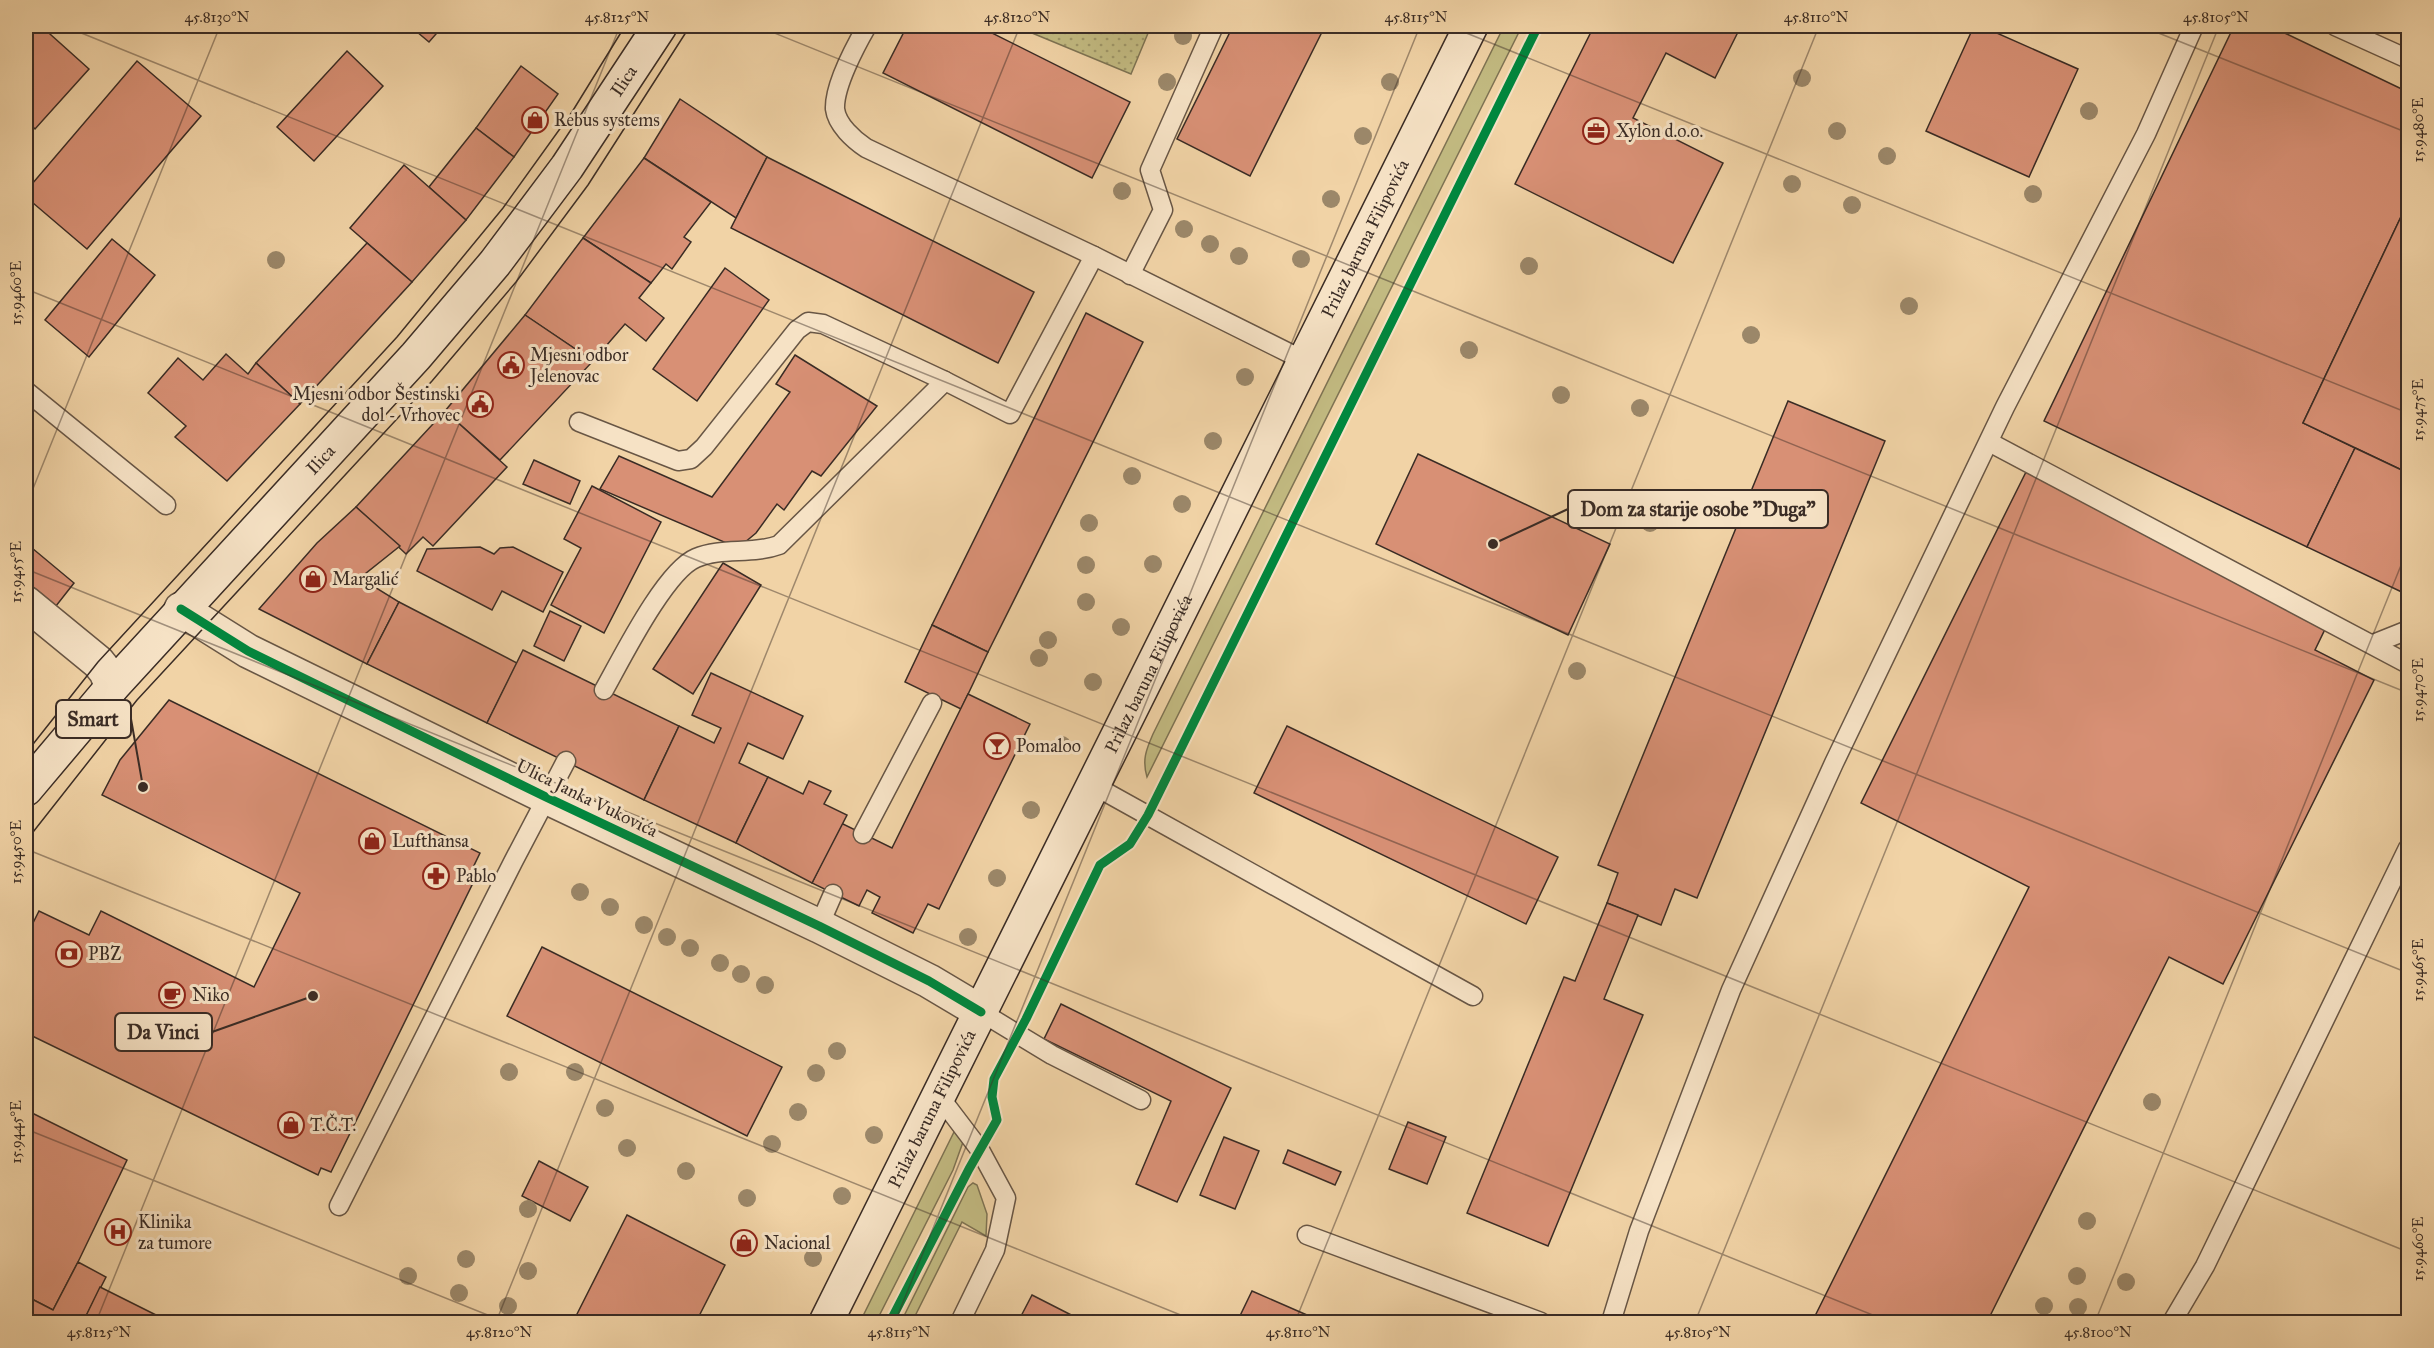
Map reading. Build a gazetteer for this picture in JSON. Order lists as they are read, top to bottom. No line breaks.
{"streets":{"main road":["Ilica","Prilaz baruna Filipovića","Ulica Janka Vukovića"]},"crossings":[["Ilica","Ulica Janka Vukovića"],["Prilaz baruna Filipovića","Ulica Janka Vukovića"]],"places":{"shop":["Rebus systems","Margalić","Lufthansa","T.Č.T.","Nacional"],"office":["Xylon d.o.o."],"public building":["Mjesni odbor Jelenovac","Mjesni odbor Šestinski dol - Vrhovec"],"other":["Dom za starije osobe \"Duga\"","Smart","Da Vinci"],"bar":["Pomaloo"],"pharmacy":["Pablo"],"bank":["PBZ"],"cafe":["Niko"],"hospital":["Klinika za tumore"]},"coordinates":["45.8130°N","45.8125°N","45.8120°N","45.8115°N","45.8110°N","45.8105°N","15.9480°E","15.9460°E","15.9475°E","15.9455°E","15.9470°E","15.9450°E","15.9465°E","15.9445°E","45.8100°N"]}
